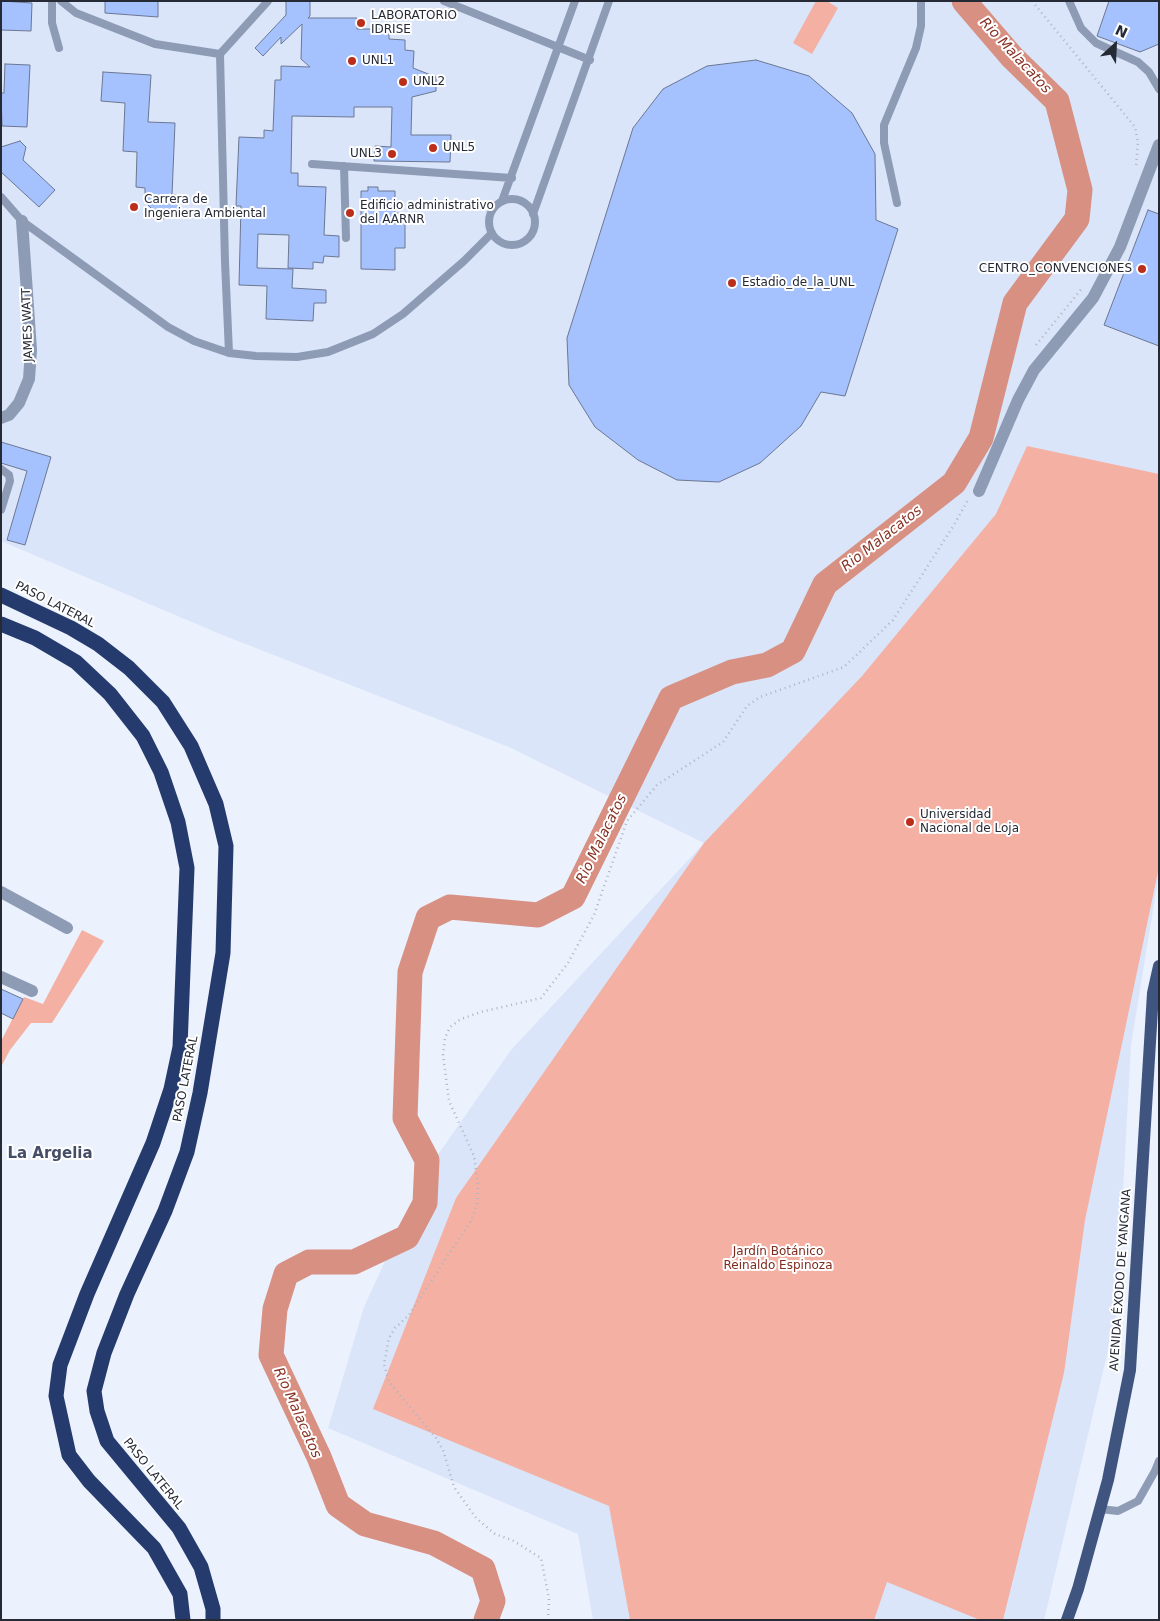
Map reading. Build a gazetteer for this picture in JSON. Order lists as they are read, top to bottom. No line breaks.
{"streets":{"highway":["PASO LATERAL"],"main road":["AVENIDA ÉXODO DE YANGANA"],"street":["JAMES WATT"]},"districts":["La Argelia"],"water":["Rio Malacatos"],"parks":["Jardín Botánico Reinaldo Espinoza"],"places":["LABORATORIO IDRISE","UNL1","UNL2","UNL5","UNL3","Carrera de Ingeniera Ambiental","Edificio administrativo del AARNR","CENTRO_CONVENCIONES","Estadio_de_la_UNL","Universidad Nacional de Loja"],"north":"top right"}
